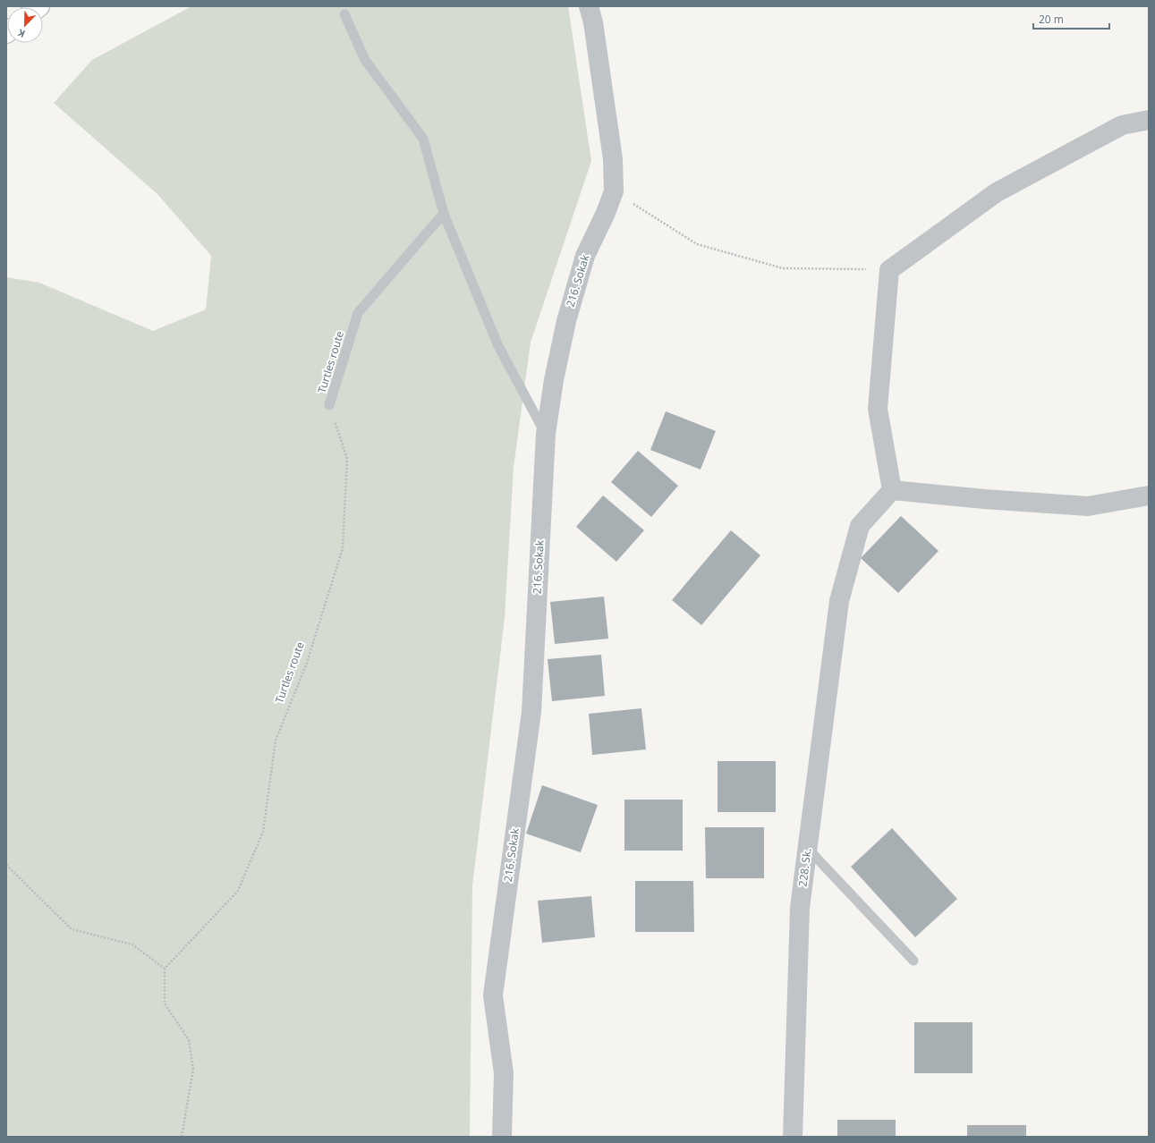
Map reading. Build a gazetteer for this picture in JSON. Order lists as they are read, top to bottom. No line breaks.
{"streets":{"street":["216. Sokak","228. Sk."],"lane":["Turtles route"]},"scale_bar":"20 m","north":"bottom left"}
